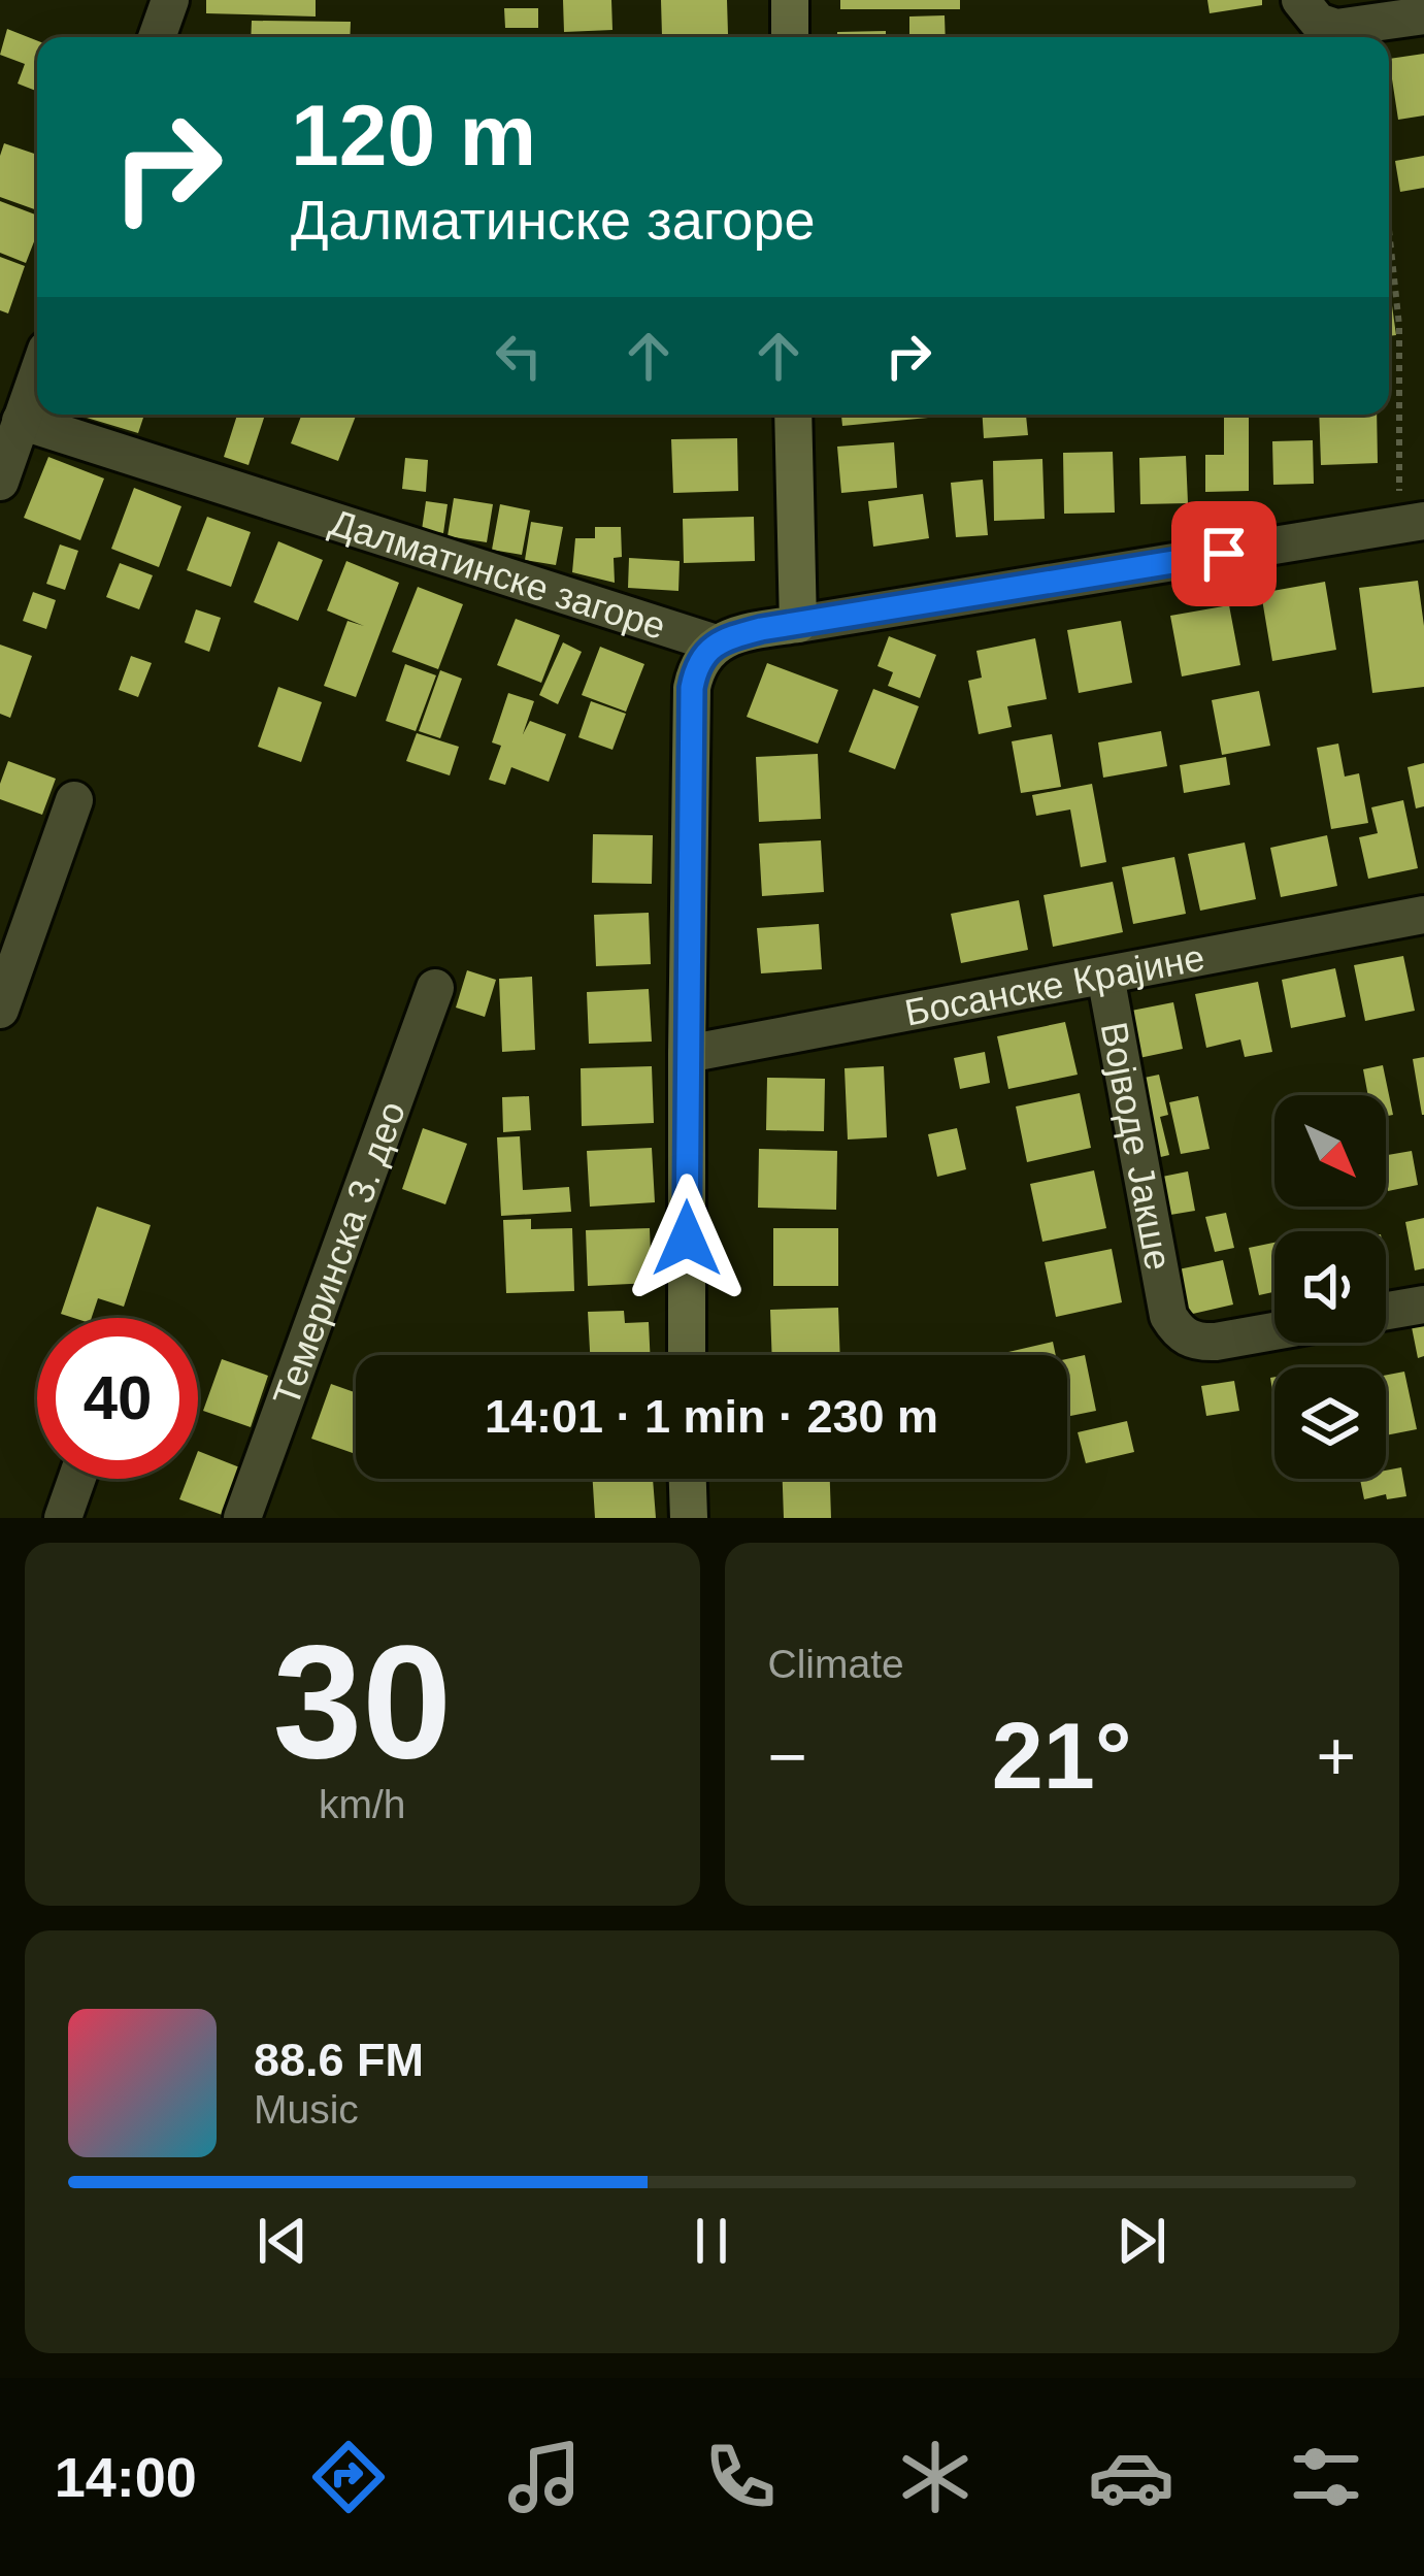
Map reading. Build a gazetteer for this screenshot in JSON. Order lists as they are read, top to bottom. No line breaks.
{"streets":{"street":["Далматинске загоре","Босанске Крајине","Војводе Јакше","Темеринска 3. део"]},"crossings":[["Босанске Крајине","Војводе Јакше"]],"north":"bottom right","page":{"turn":["120 m","Далматинске загоре"],"limit":"40","trip":"14:01 · 1 min · 230 m","tile":[["30","km/h"],"Climate"],"heat":["−","21°","+"],"song":["88.6 FM","Music"],"tabs":"14:00"}}
